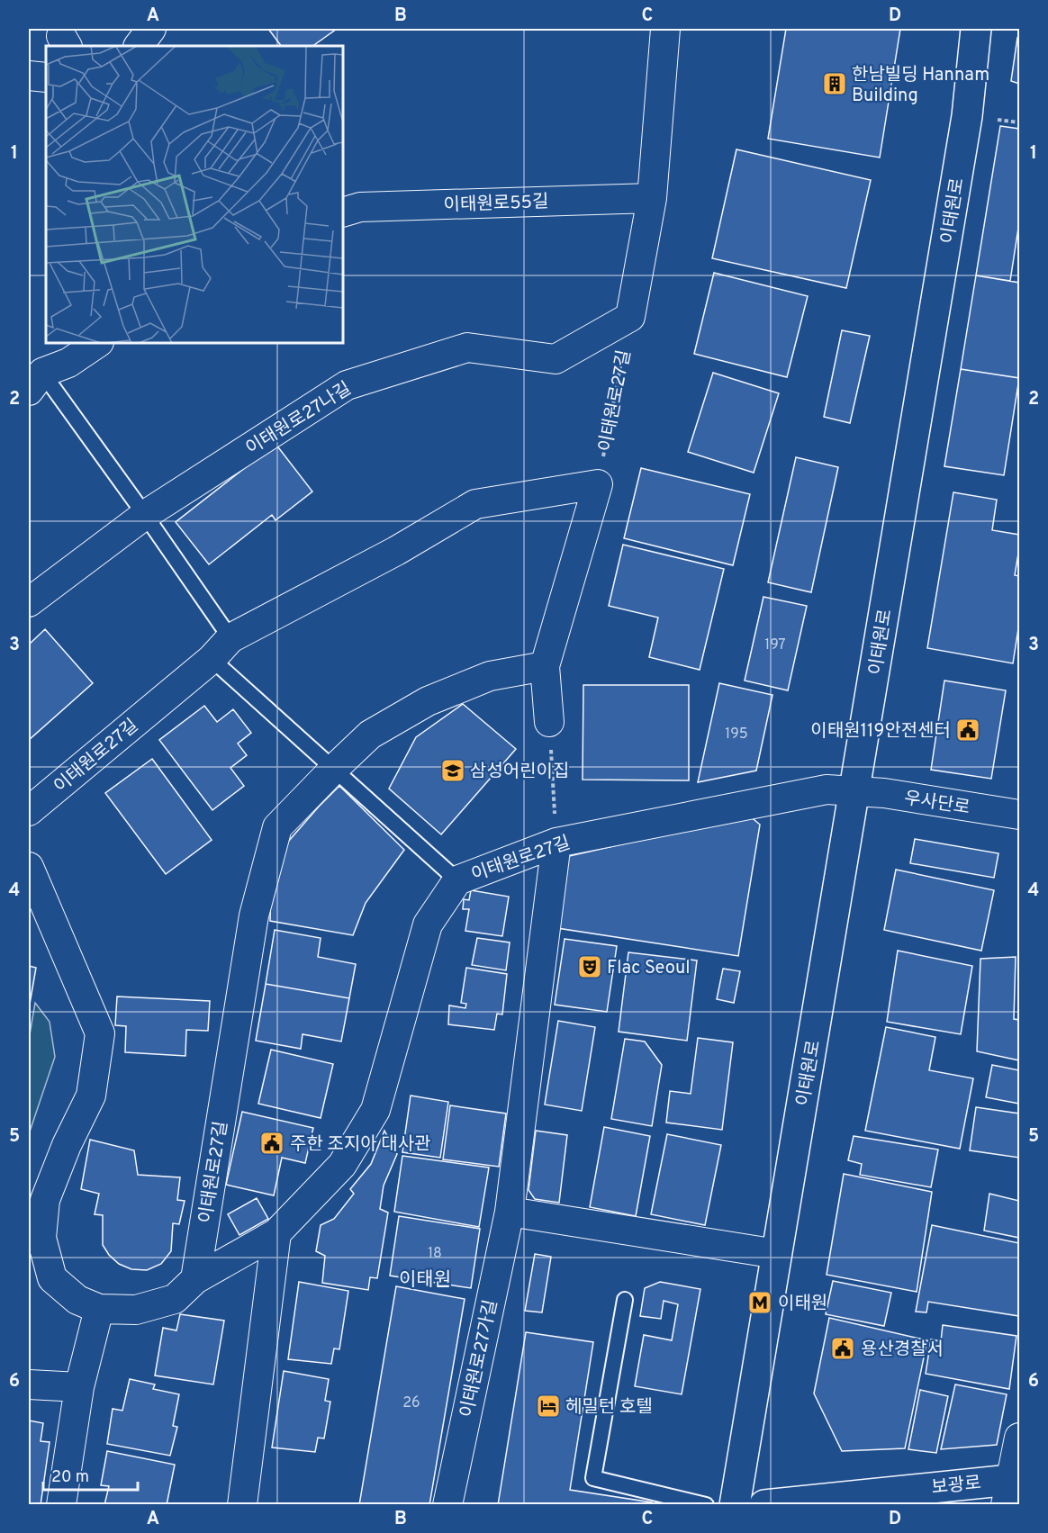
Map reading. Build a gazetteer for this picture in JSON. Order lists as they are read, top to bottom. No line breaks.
{"streets":{"main road":["이태원로","보광로"],"street":["이태원로55길","이태원로27길","이태원로27나길","우사단로","이태원로27가길"]},"crossings":[["이태원로","이태원로27길"],["이태원로","우사단로"],["이태원로27길","이태원로27나길"],["이태원로27길","우사단로"]],"districts":["이태원"],"places":{"building":["한남빌딩 Hannam Building"],"public building":["이태원119안전센터","주한 조지아 대사관","용산경찰서"],"school or university":["삼성어린이집"],"theatre":["Flac Seoul"],"metro station":["이태원"],"hotel":["헤밀턴 호텔"]},"house_numbers":["197","195","18","26"],"scale_bar":"20 m","grid":{"columns":["A","B","C","D"],"rows":["1","2","3","4","5","6"]}}
